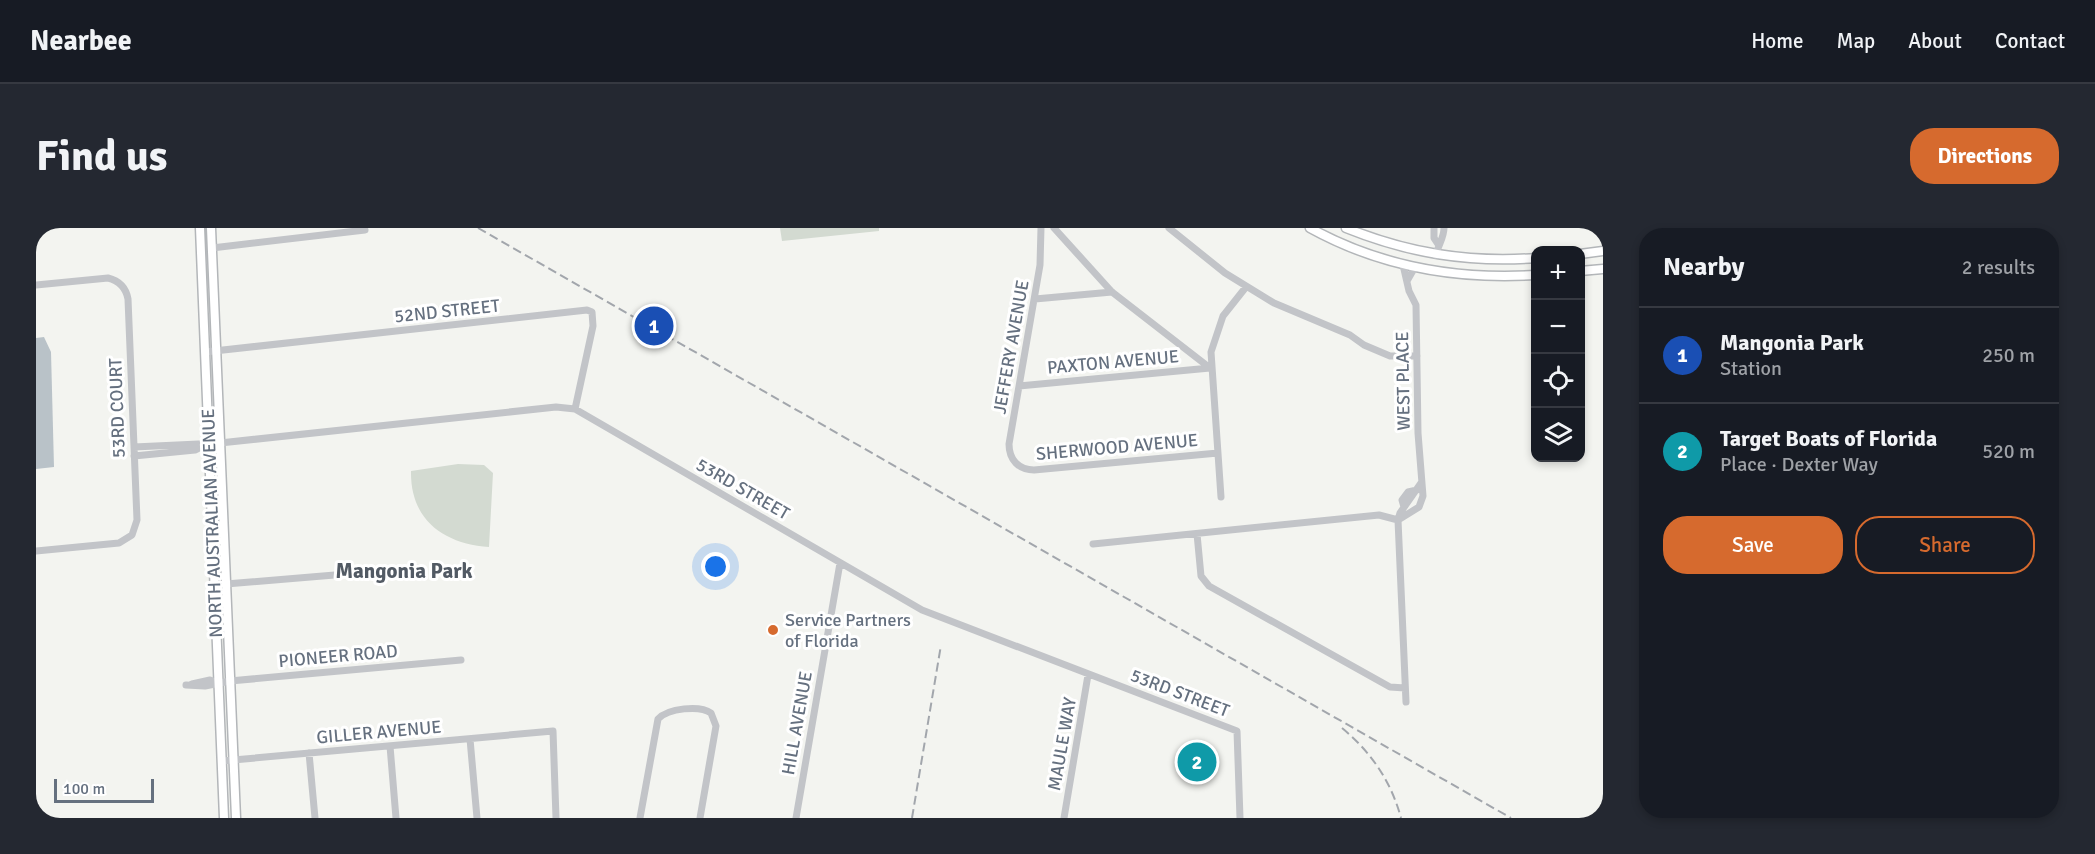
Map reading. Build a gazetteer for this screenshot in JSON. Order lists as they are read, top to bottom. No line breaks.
{"streets":{"main road":["NORTH AUSTRALIAN AVENUE"],"street":["52ND STREET","JEFFERY AVENUE","PAXTON AVENUE","WEST PLACE","53RD COURT","SHERWOOD AVENUE","53RD STREET","PIONEER ROAD","HILL AVENUE","GILLER AVENUE","MAULE WAY"]},"crossings":[["52ND STREET","53RD STREET"],["52ND STREET","NORTH AUSTRALIAN AVENUE"],["JEFFERY AVENUE","PAXTON AVENUE"],["JEFFERY AVENUE","SHERWOOD AVENUE"],["53RD STREET","HILL AVENUE"],["53RD STREET","MAULE WAY"],["NORTH AUSTRALIAN AVENUE","PIONEER ROAD"],["NORTH AUSTRALIAN AVENUE","GILLER AVENUE"]],"districts":["Mangonia Park"],"places":["Service Partners of Florida"],"scale_bar":"100 m","page":{"header":"Nearbee","nav":["Home","Map","About","Contact"],"buttons":["Directions",["Save","Share"]],"title":"Find us","heading":["Nearby","2 results"],"map_buttons":["+","−"],"pins":["1","2"],"list":[{"mark":"1","name":"Mangonia Park","note":"Station","value":"250 m"},{"mark":"2","name":"Target Boats of Florida","note":"Place · Dexter Way","value":"520 m"}],"scale":"100 m"}}
